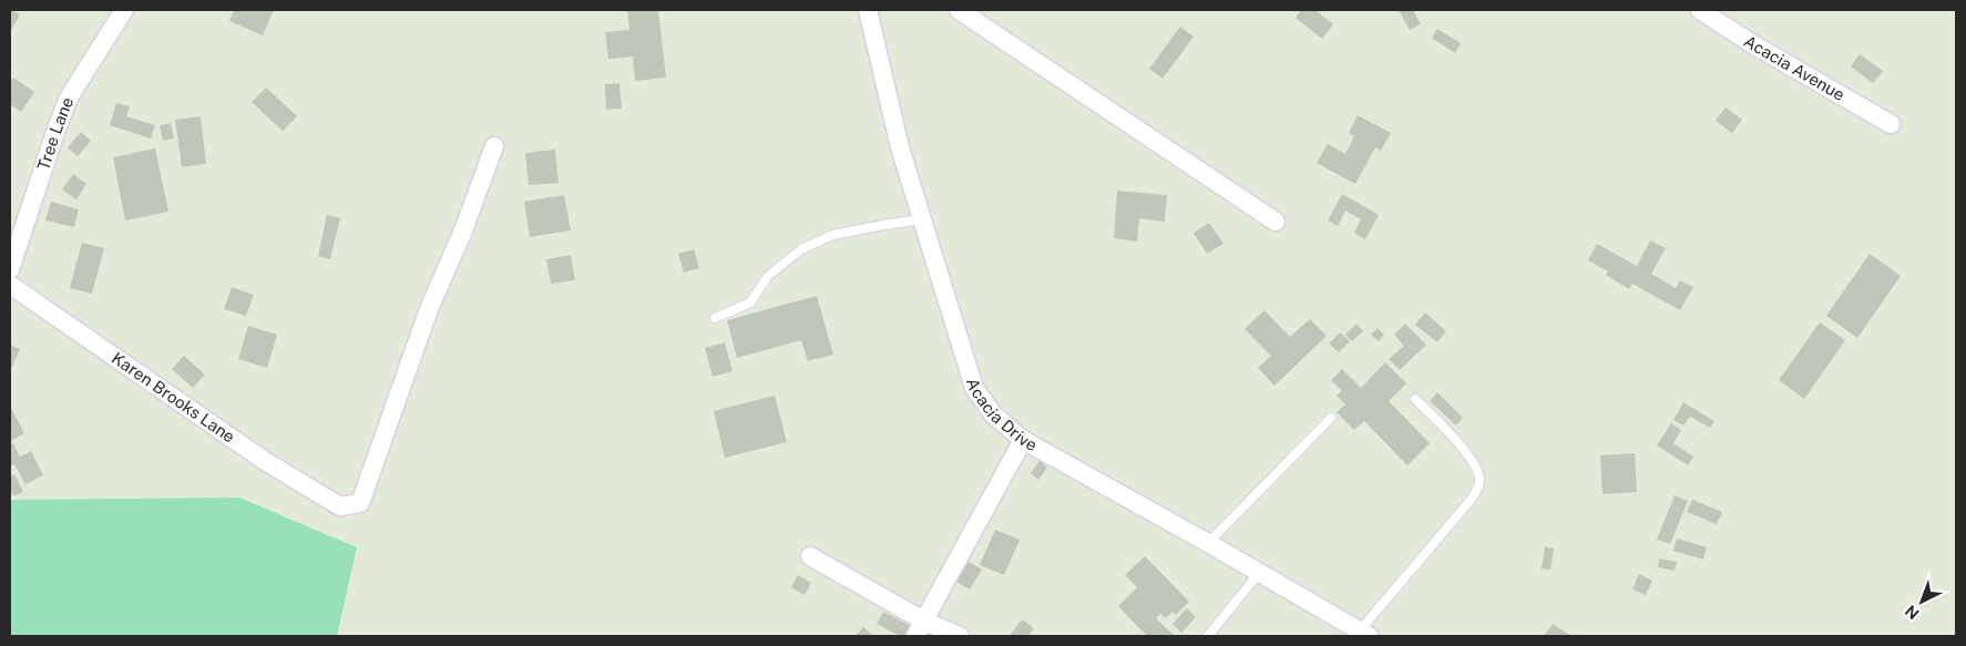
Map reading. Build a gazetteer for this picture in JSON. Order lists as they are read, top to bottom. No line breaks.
{"streets":{"street":["Acacia Avenue","Tree Lane","Karen Brooks Lane","Acacia Drive"]},"north":"bottom left"}
